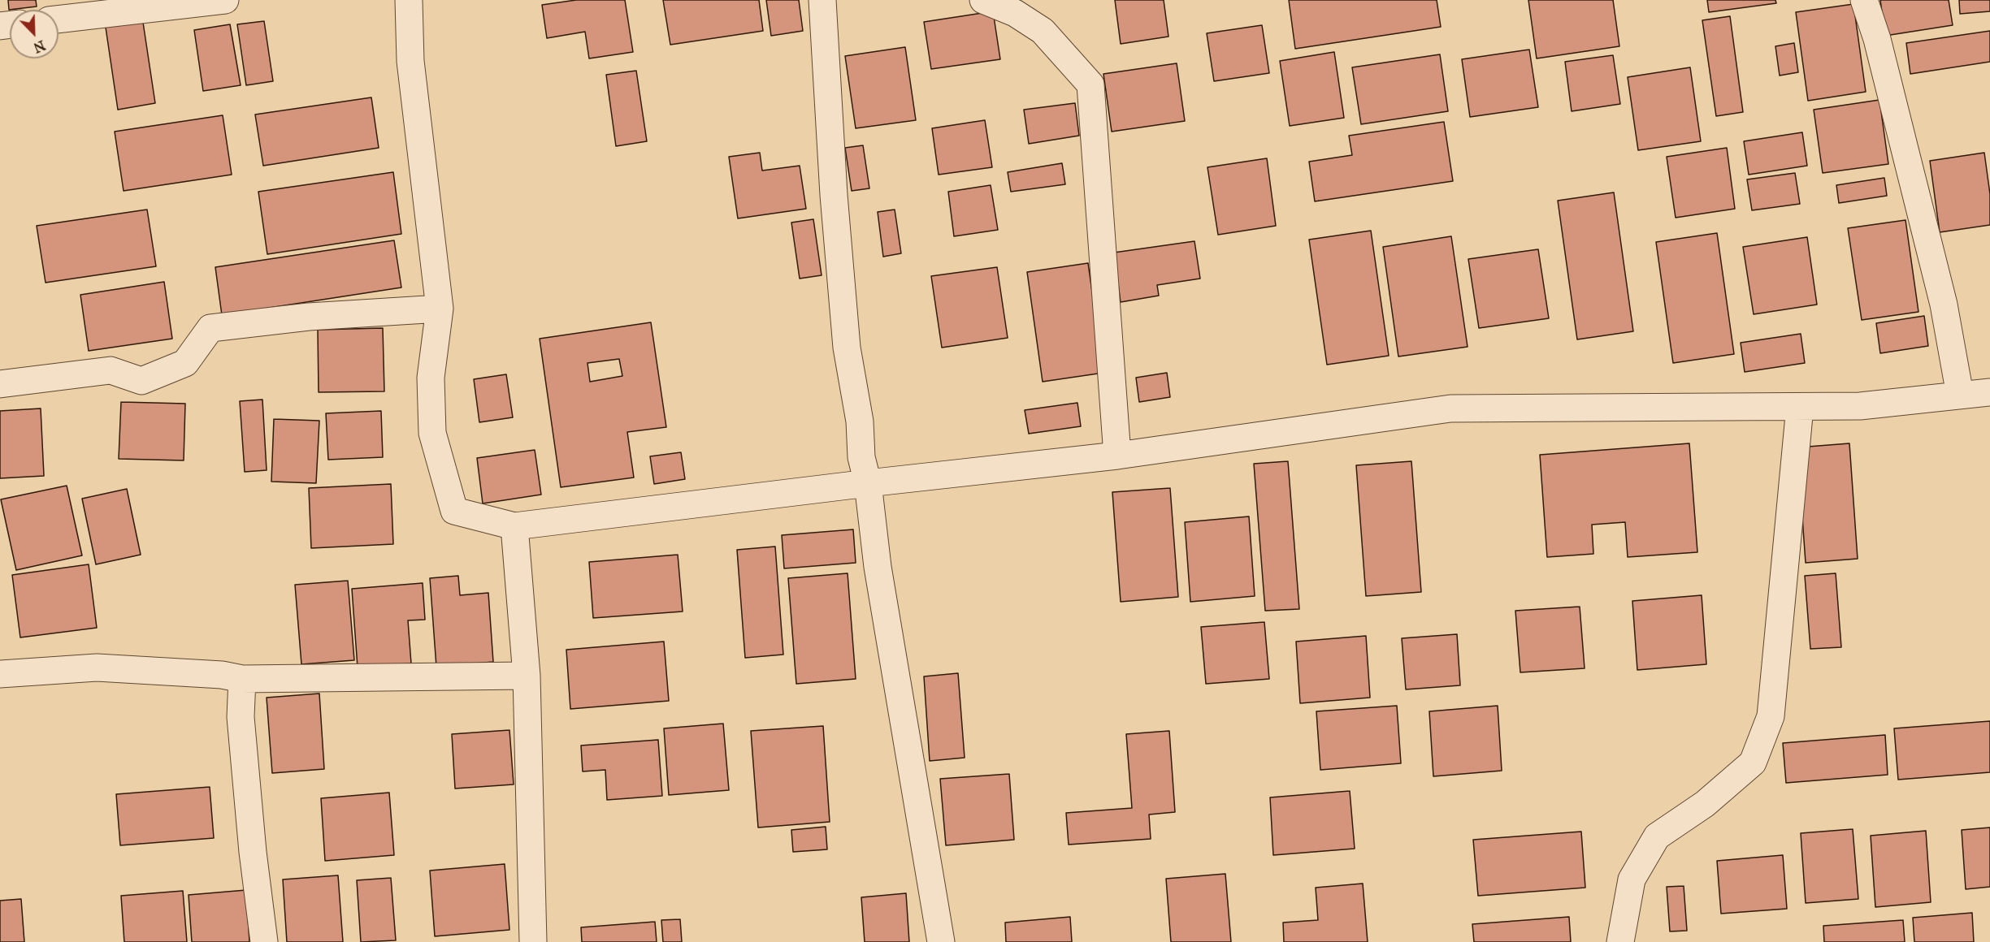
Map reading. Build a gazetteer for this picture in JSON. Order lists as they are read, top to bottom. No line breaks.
{"north":"bottom right"}
